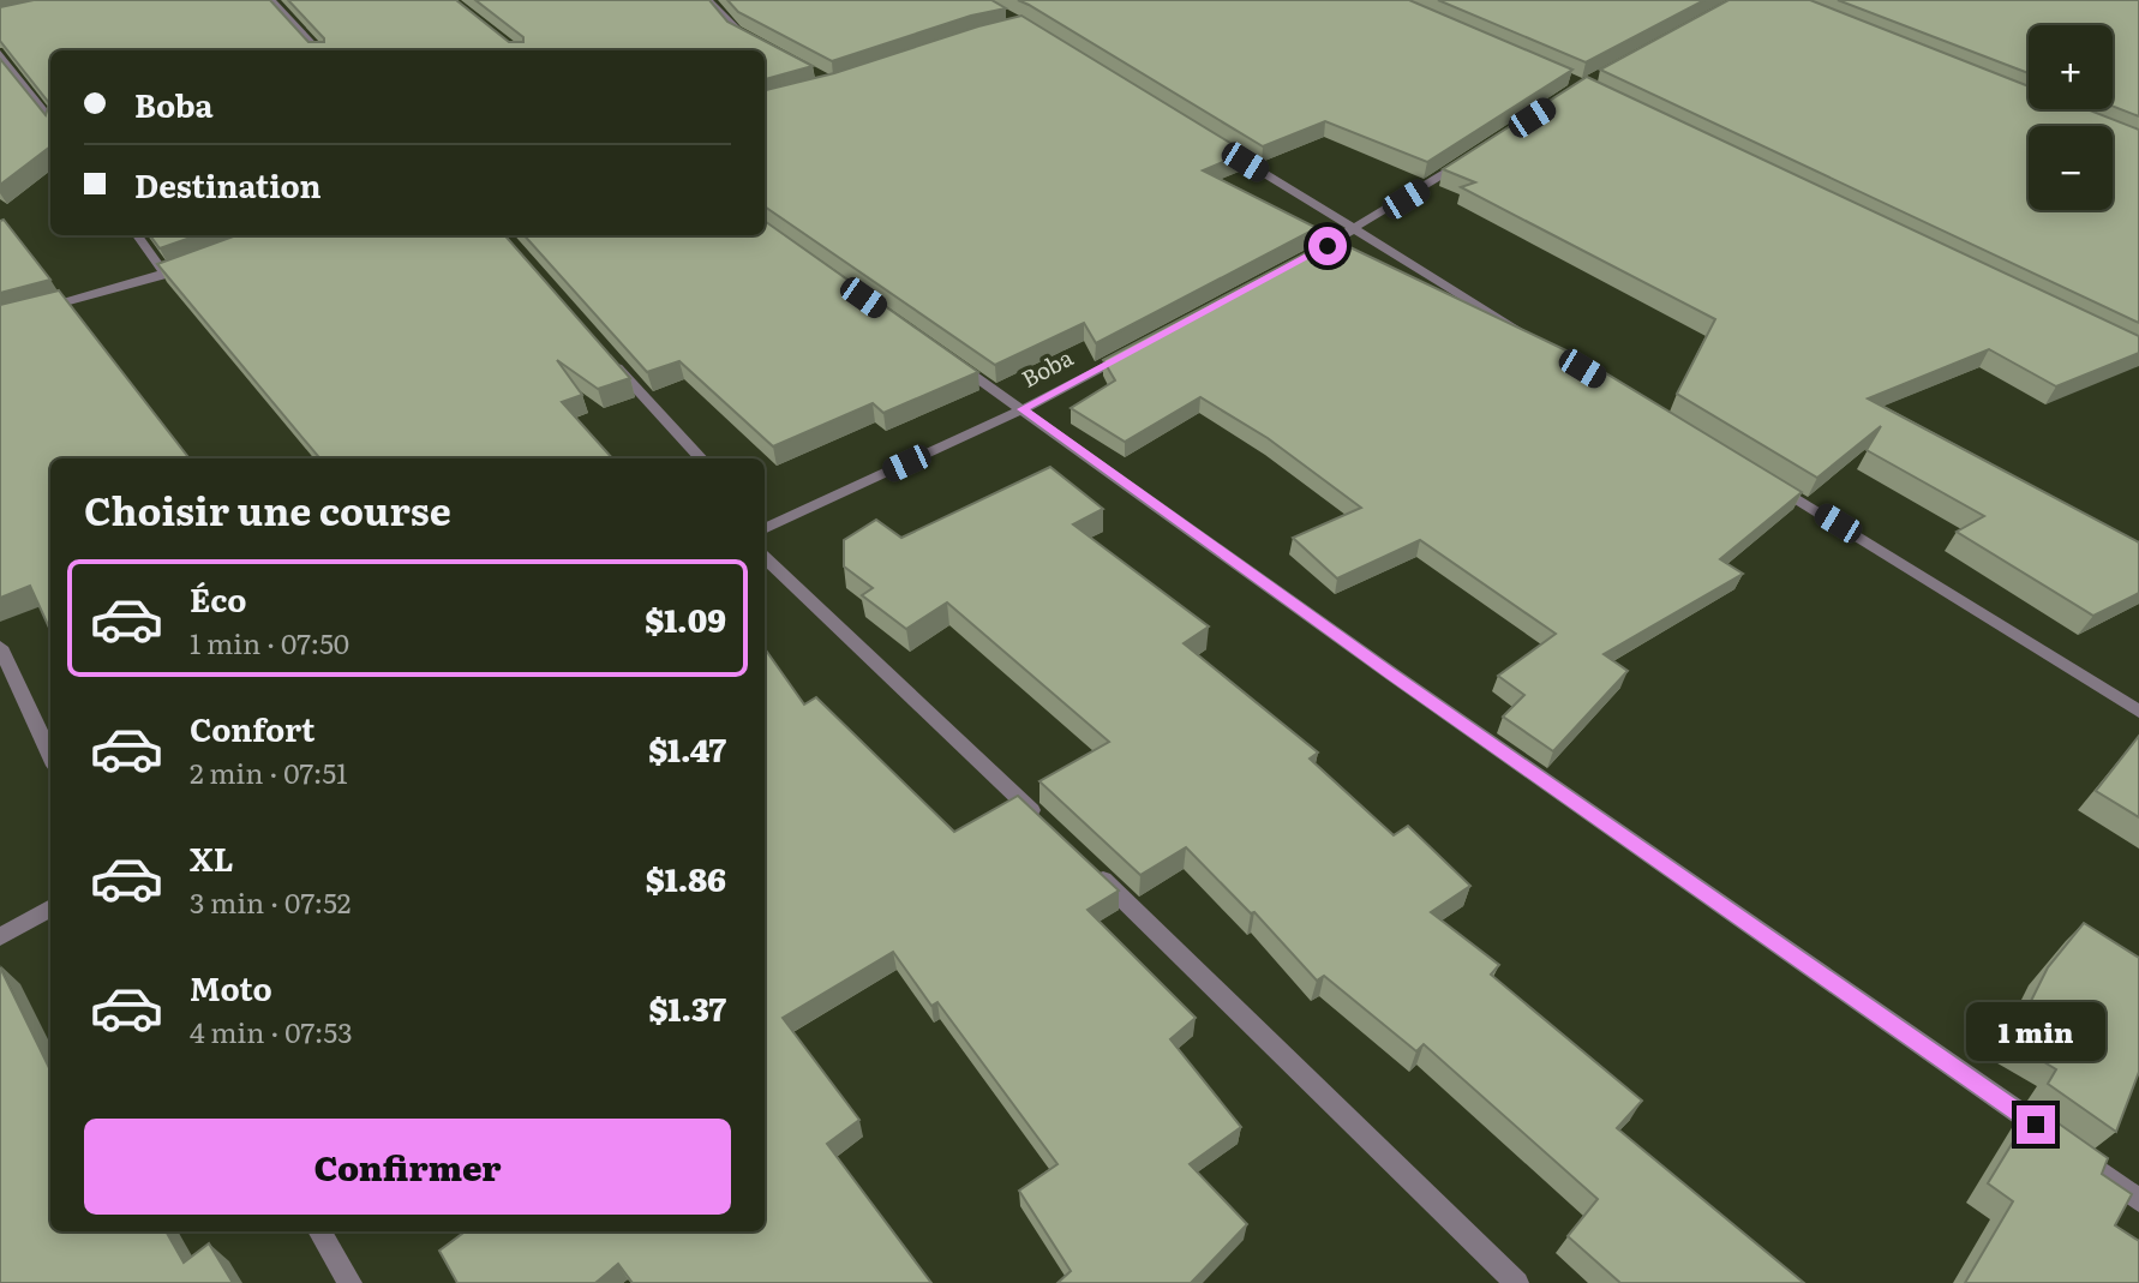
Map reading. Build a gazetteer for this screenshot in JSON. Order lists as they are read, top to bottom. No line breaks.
{"streets":{"street":["Boba"]},"page":{"map_buttons":["+","−"],"banner":["Boba","Destination"],"heading":"Choisir une course","list":[{"name":"Éco","note":"1 min · 07:50","value":"$1.09"},{"name":"Confort","note":"2 min · 07:51","value":"$1.47"},{"name":"XL","note":"3 min · 07:52","value":"$1.86"},{"name":"Moto","note":"4 min · 07:53","value":"$1.37"}],"bubble":"1 min","buttons":"Confirmer"}}
